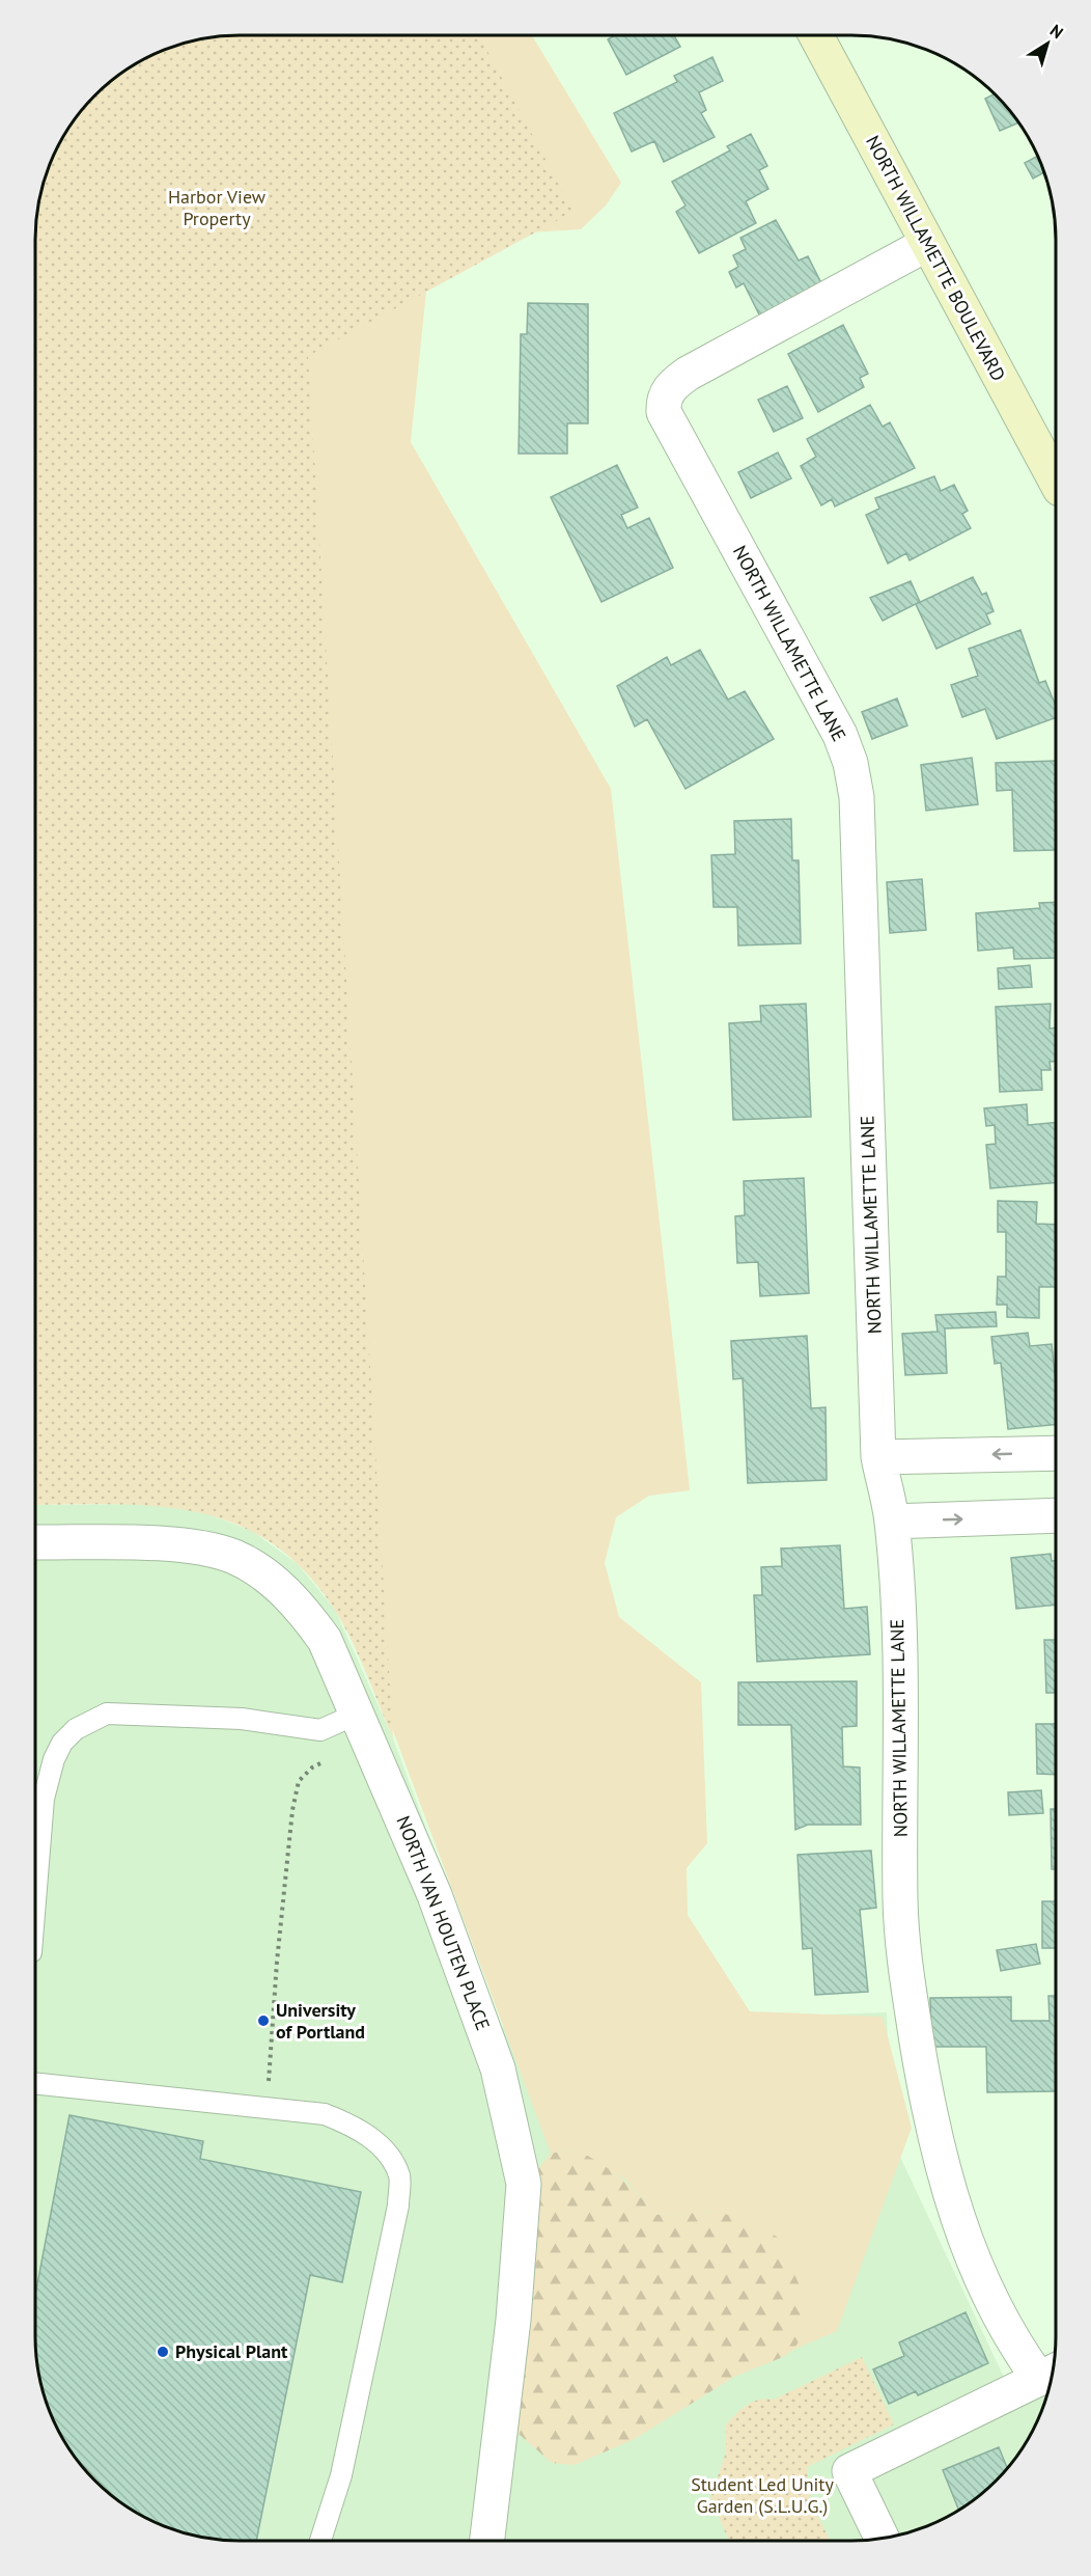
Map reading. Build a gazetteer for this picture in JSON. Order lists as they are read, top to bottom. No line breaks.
{"streets":{"main road":["NORTH WILLAMETTE BOULEVARD"],"street":["NORTH WILLAMETTE LANE","NORTH VAN HOUTEN PLACE"]},"crossings":[["NORTH WILLAMETTE BOULEVARD","NORTH WILLAMETTE LANE"]],"parks":["Harbor View Property","Student Led Unity Garden (S.L.U.G.)"],"places":["University of Portland","Physical Plant"],"north":"top right"}
